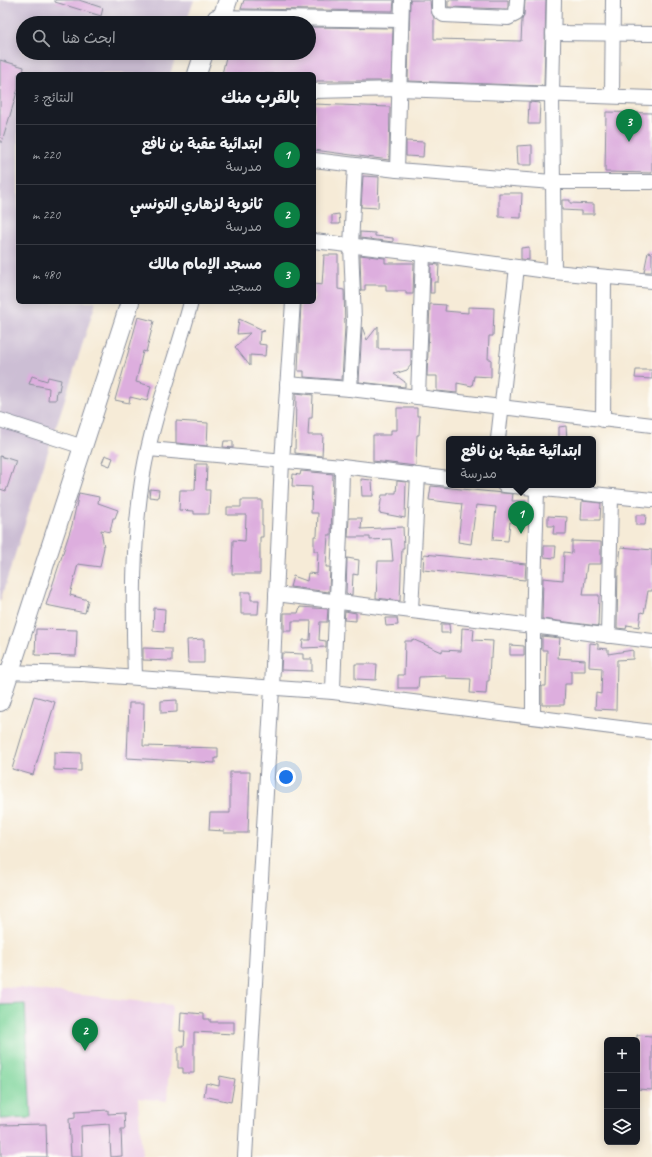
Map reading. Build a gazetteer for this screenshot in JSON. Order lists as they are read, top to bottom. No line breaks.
{"page":{"search":"ابحث هنا","heading":["بالقرب منك","النتائج: 3"],"pins":["3","1","2"],"list":[{"mark":"1","name":"ابتدائية عقبة بن نافع","note":"مدرسة","value":"220 m"},{"mark":"2","name":"ثانوية لزهاري التونسي","note":"مدرسة","value":"220 m"},{"mark":"3","name":"مسجد الإمام مالك","note":"مسجد","value":"480 m"}],"popup":["ابتدائية عقبة بن نافع","مدرسة"],"map_buttons":["+","−"]}}
